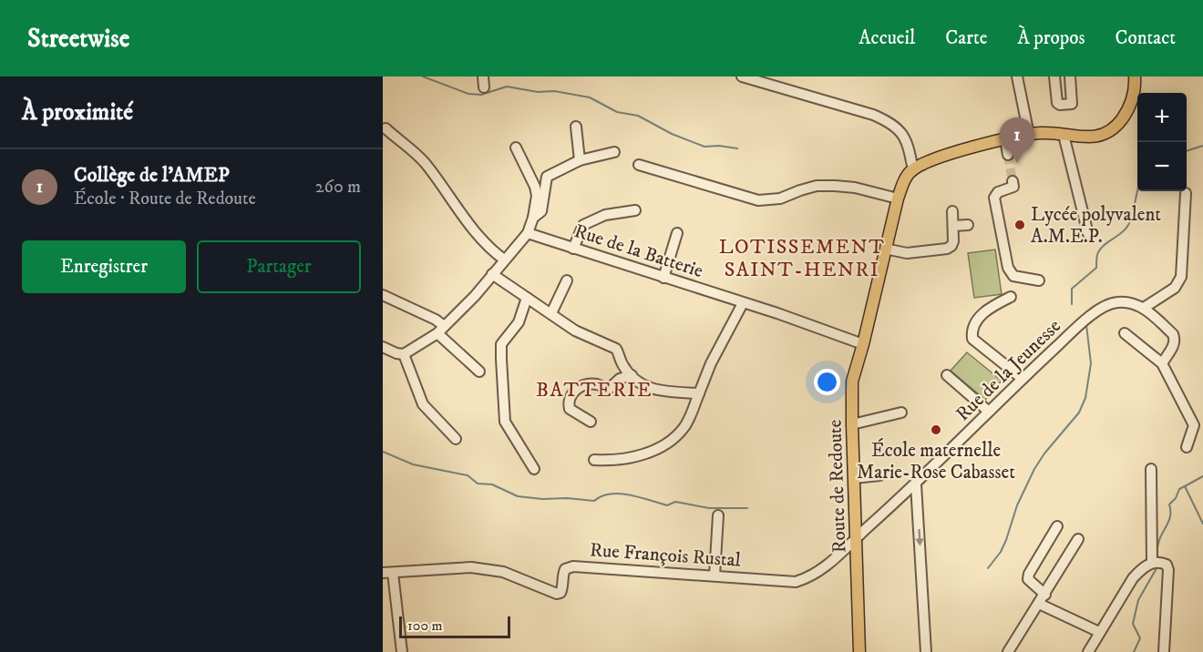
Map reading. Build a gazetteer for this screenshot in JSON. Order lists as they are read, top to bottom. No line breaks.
{"streets":{"main road":["Route de Redoute"],"street":["Rue de la Batterie","Rue de la Jeunesse","Rue François Rustal"]},"crossings":[["Rue de la Batterie","Route de Redoute"],["Rue de la Jeunesse","Route de Redoute"],["Rue de la Jeunesse","Rue François Rustal"],["Route de Redoute","Rue François Rustal"]],"districts":["LOTISSEMENT SAINT-HENRI","BATTERIE"],"places":["Lycée polyvalent A.M.E.P.","École maternelle Marie-Rose Cabasset"],"scale_bar":"100 m","page":{"header":"Streetwise","nav":["Accueil","Carte","À propos","Contact"],"heading":"À proximité","map_buttons":["+","−"],"pins":"1","list":[{"mark":"1","name":"Collège de l'AMEP","note":"École · Route de Redoute","value":"260 m"}],"buttons":["Enregistrer","Partager"],"scale":"100 m"}}
